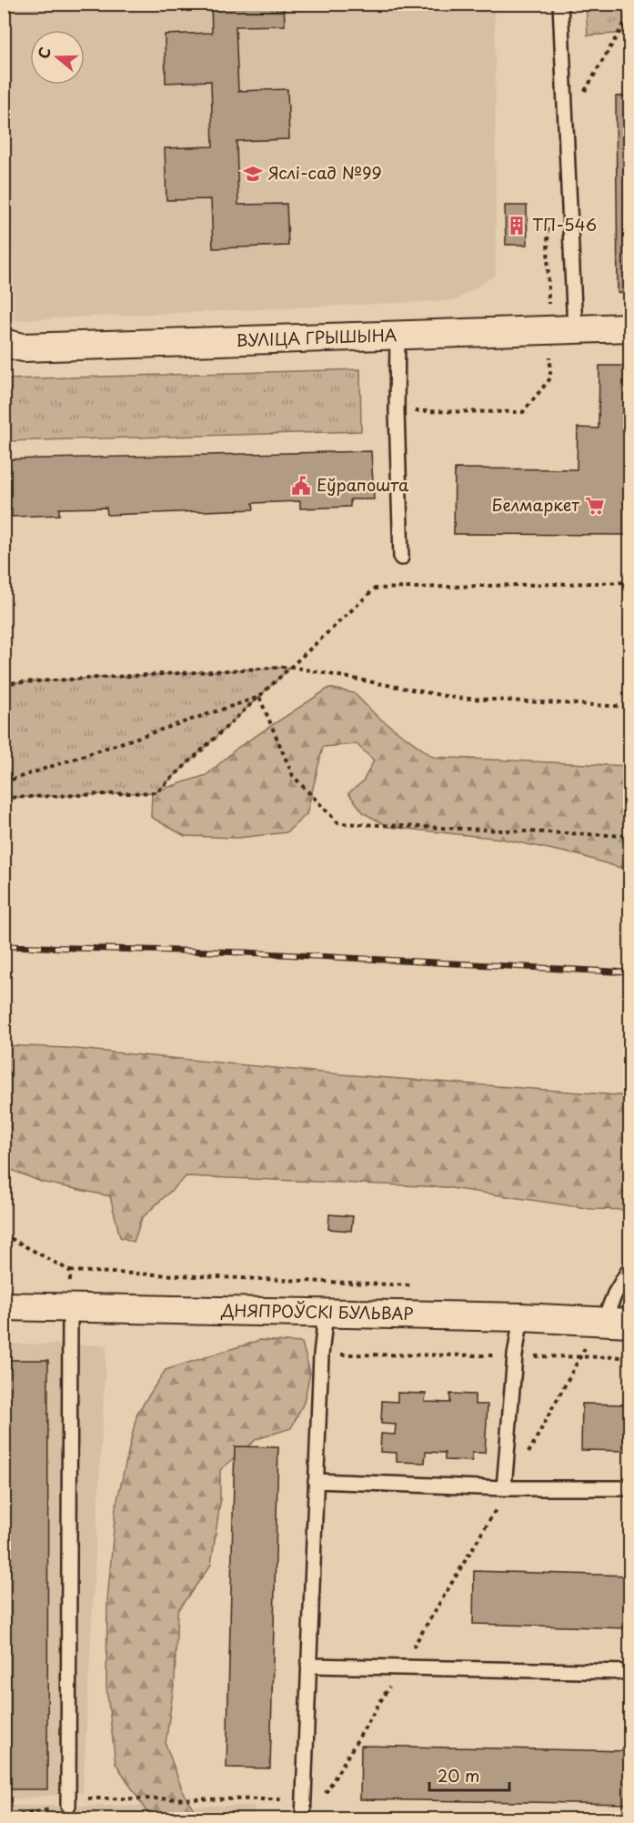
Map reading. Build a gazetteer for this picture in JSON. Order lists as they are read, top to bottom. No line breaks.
{"streets":{"street":["ВУЛІЦА ГРЫШЫНА","ДНЯПРОЎСКІ БУЛЬВАР"]},"places":{"school or university":["Яслі-сад №99"],"building":["ТП-546"],"public building":["Еўрапошта"],"supermarket":["Белмаркет"]},"scale_bar":"20 m","north":"left"}
